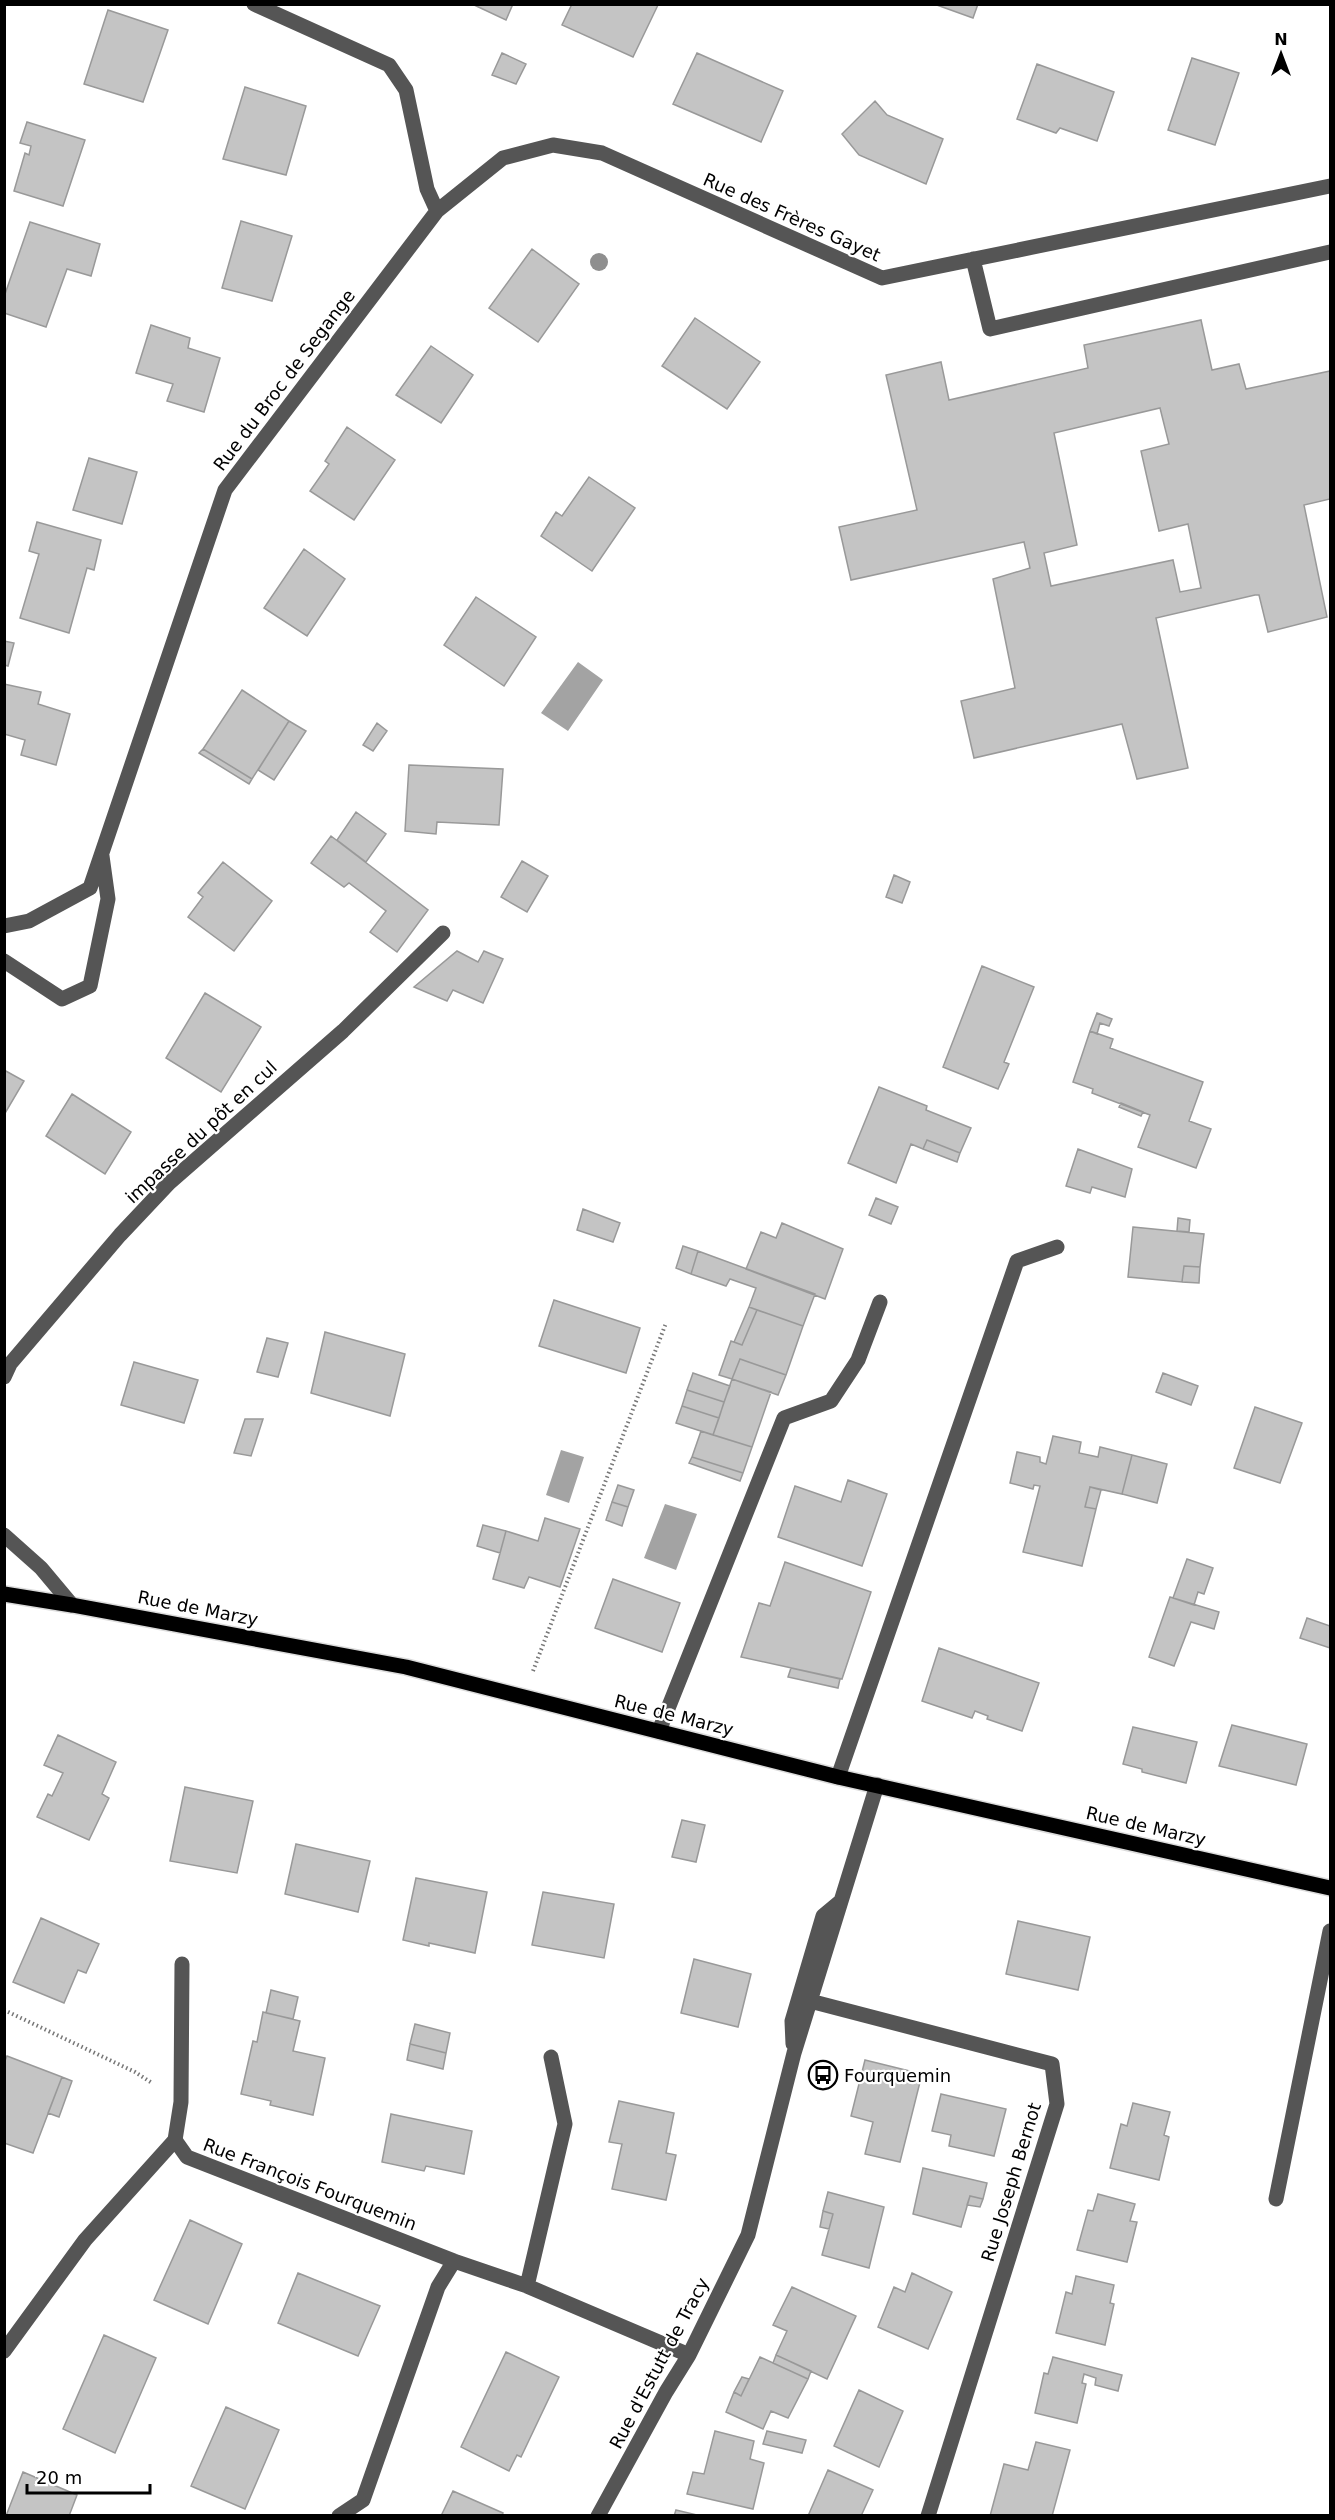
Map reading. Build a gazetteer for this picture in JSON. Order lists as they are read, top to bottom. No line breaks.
{"streets":{"main road":["Rue de Marzy"],"street":["Rue des Frères Gayet","Rue du Broc de Segange","impasse du pôt en cul","Rue Joseph Bernot","Rue François Fourquemin","Rue d'Estutt de Tracy"]},"crossings":[["Rue des Frères Gayet","Rue du Broc de Segange"],["Rue de Marzy","Rue d'Estutt de Tracy"],["Rue Joseph Bernot","Rue d'Estutt de Tracy"],["Rue François Fourquemin","Rue d'Estutt de Tracy"]],"places":{"bus stop":["Fourquemin"]},"scale_bar":"20 m","north":"top"}
